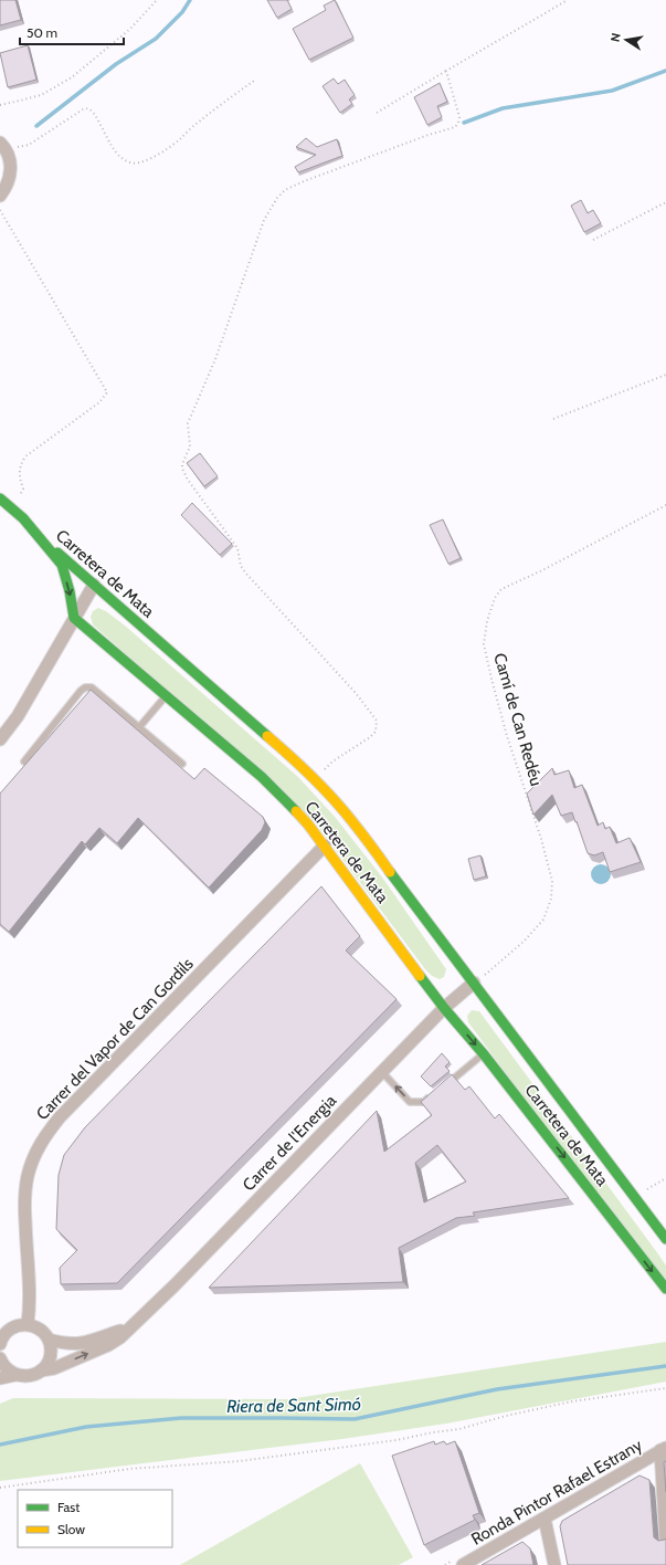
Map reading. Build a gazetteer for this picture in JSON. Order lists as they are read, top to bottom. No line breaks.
{"streets":{"street":["Carretera de Mata","Carrer del Vapor de Can Gordils","Carrer de l'Energia","Ronda Pintor Rafael Estrany"],"path":["Camí de Can Redéu"]},"crossings":[["Carretera de Mata","Camí de Can Redéu"],["Carretera de Mata","Carrer del Vapor de Can Gordils"],["Carretera de Mata","Carrer de l'Energia"],["Camí de Can Redéu","Carrer de l'Energia"]],"water":["Riera de Sant Simó"],"legend":["Fast","Slow"],"scale_bar":"50 m","north":"left"}
